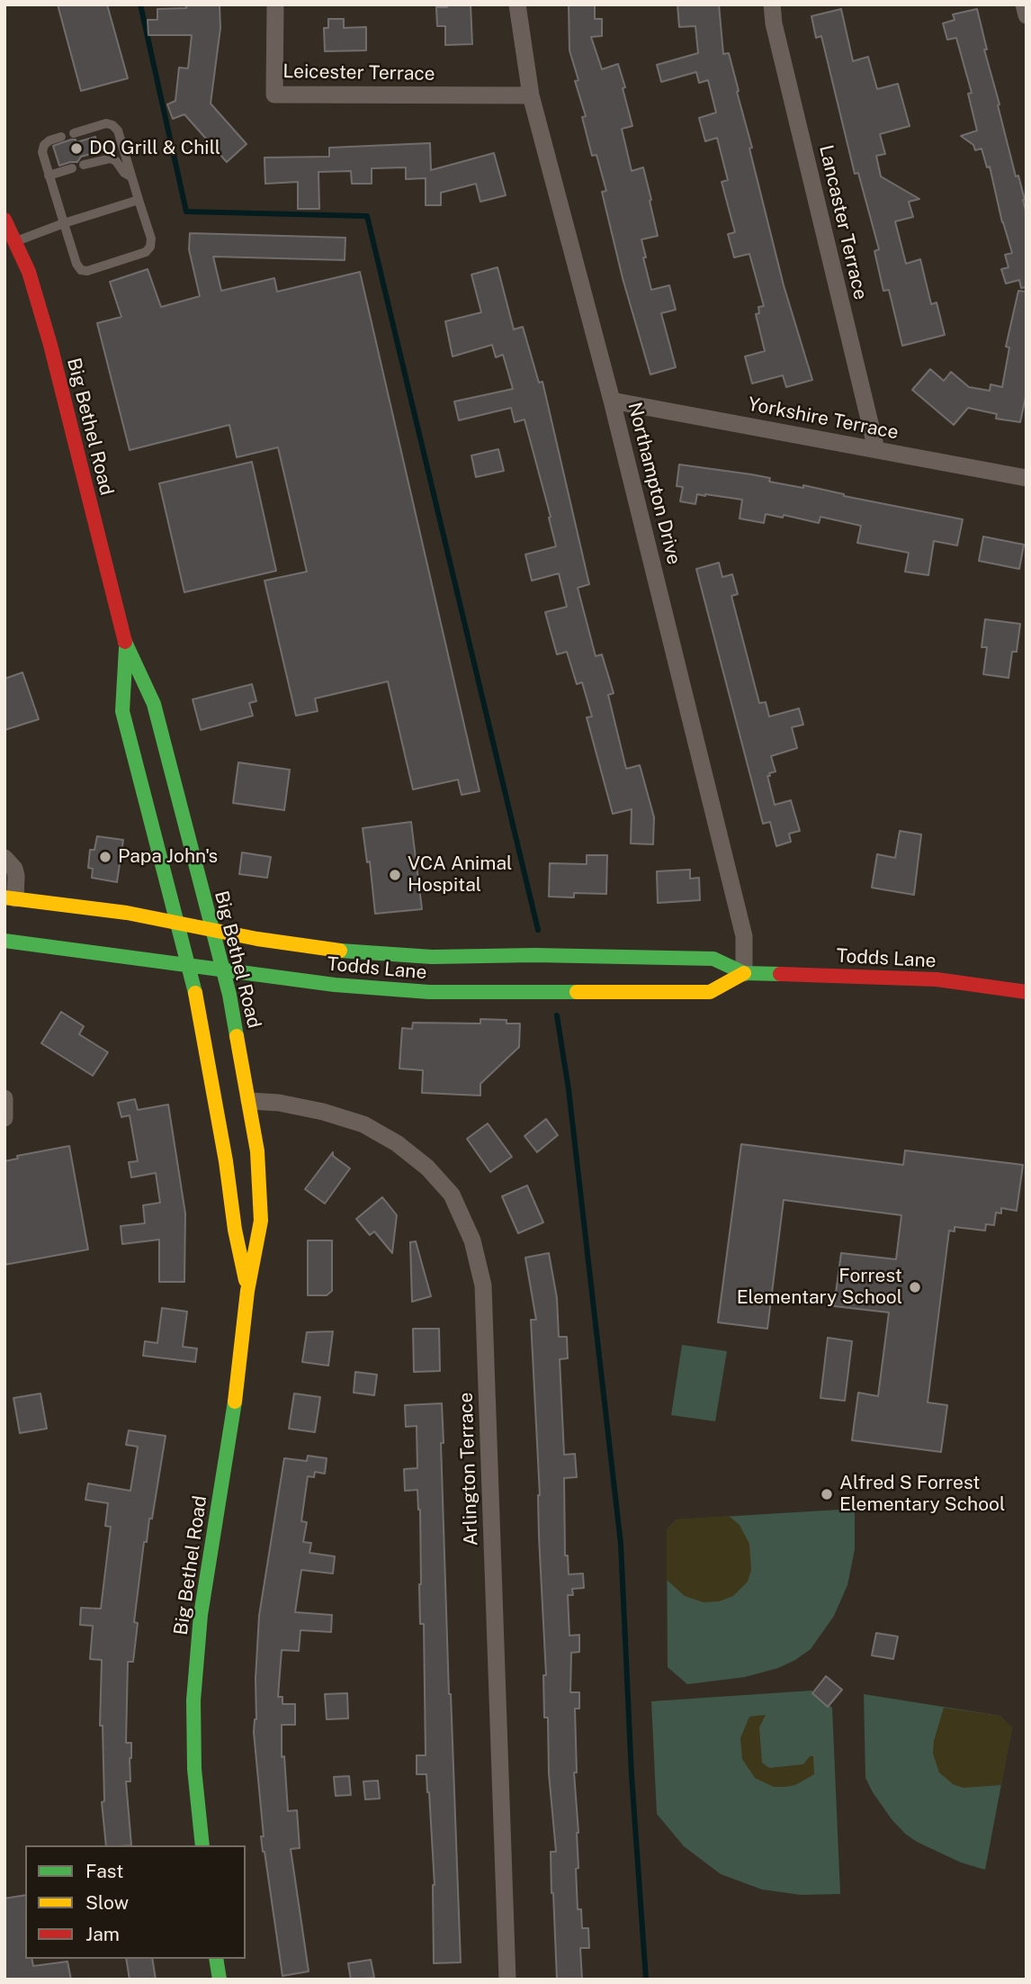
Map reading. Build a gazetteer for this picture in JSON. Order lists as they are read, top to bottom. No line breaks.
{"streets":{"main road":["Big Bethel Road","Todds Lane"],"street":["Leicester Terrace","Lancaster Terrace","Yorkshire Terrace","Northampton Drive","Arlington Terrace"]},"crossings":[["Leicester Terrace","Northampton Drive"],["Lancaster Terrace","Yorkshire Terrace"],["Yorkshire Terrace","Northampton Drive"],["Big Bethel Road","Todds Lane"],["Big Bethel Road","Arlington Terrace"],["Northampton Drive","Todds Lane"]],"places":["DQ Grill & Chill","Papa John's","VCA Animal Hospital","Forrest Elementary School","Alfred S Forrest Elementary School"],"legend":["Fast","Slow","Jam"]}
